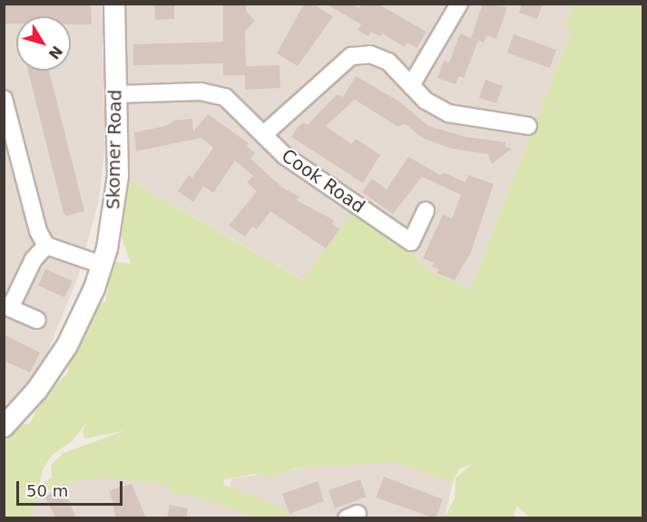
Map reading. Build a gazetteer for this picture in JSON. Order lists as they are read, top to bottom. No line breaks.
{"streets":{"street":["Skomer Road","Cook Road"]},"crossings":[["Skomer Road","Cook Road"]],"scale_bar":"50 m","north":"bottom right"}
